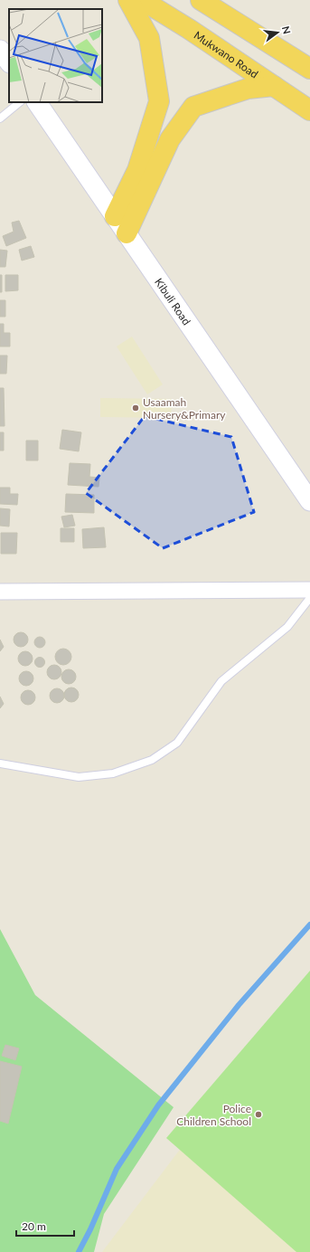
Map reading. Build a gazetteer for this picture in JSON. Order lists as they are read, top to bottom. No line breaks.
{"streets":{"highway":["Mukwano Road"],"street":["Kibuli Road"]},"places":["Usaamah Nursery&Primary","Police Children School"],"scale_bar":"20 m","north":"right"}
